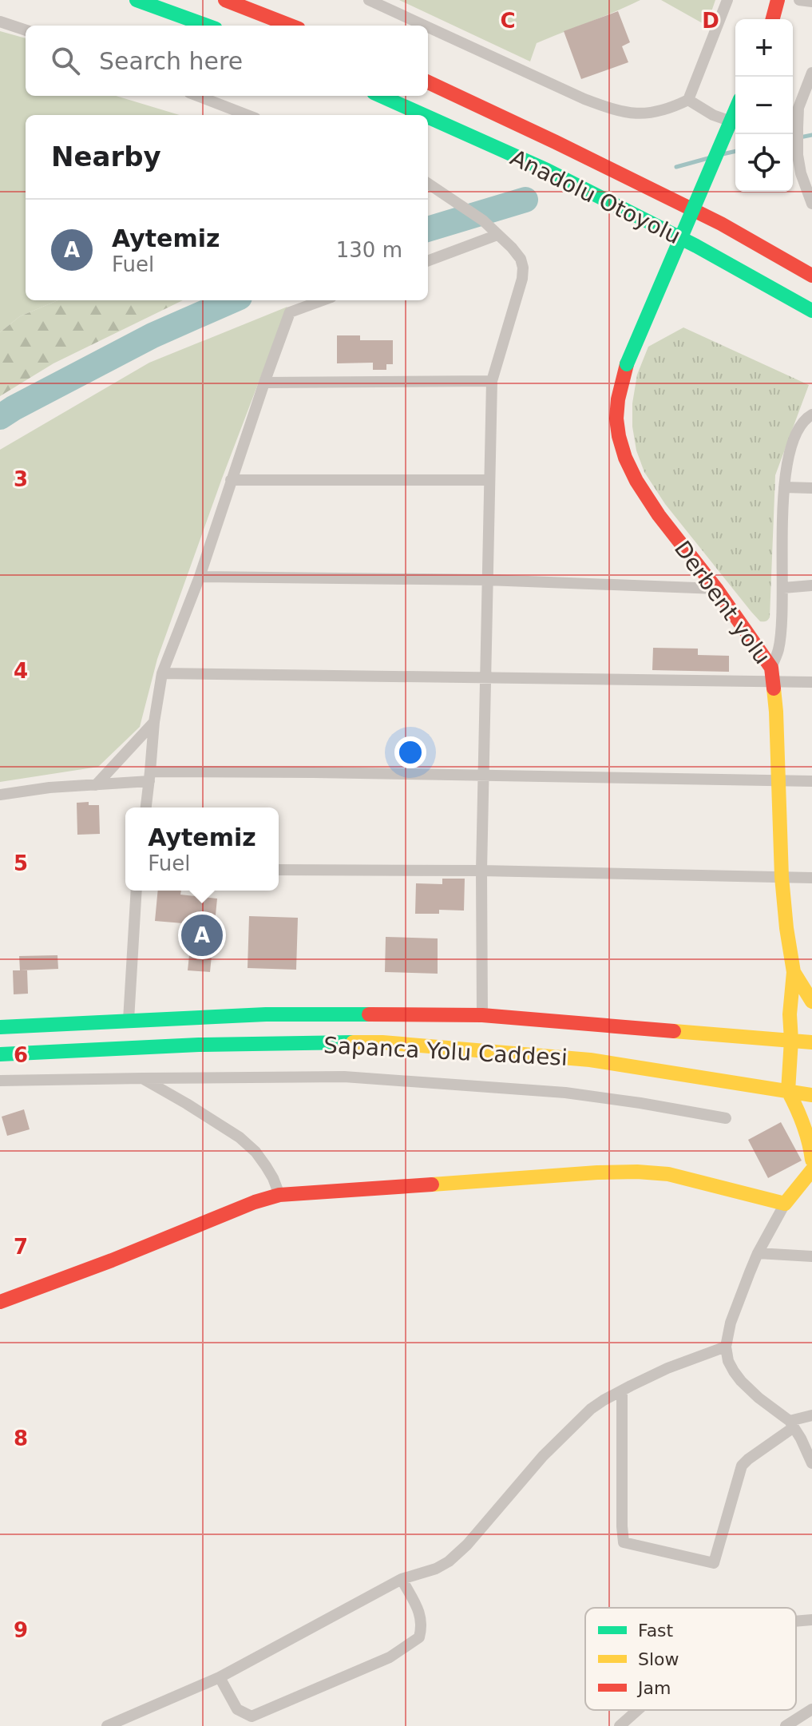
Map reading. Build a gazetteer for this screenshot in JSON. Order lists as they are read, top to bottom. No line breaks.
{"streets":{"main road":["Anadolu Otoyolu","Derbent yolu","Sapanca Yolu Caddesi"]},"legend":["Fast","Slow","Jam"],"page":{"map_buttons":["+","−"],"search":"Search here","heading":"Nearby","list":[{"mark":"A","name":"Aytemiz","note":"Fuel","value":"130 m"}],"popup":["Aytemiz","Fuel"],"pins":"A"},"grid":{"columns":["C","D"],"rows":["3","4","5","6","7","8","9"]}}
